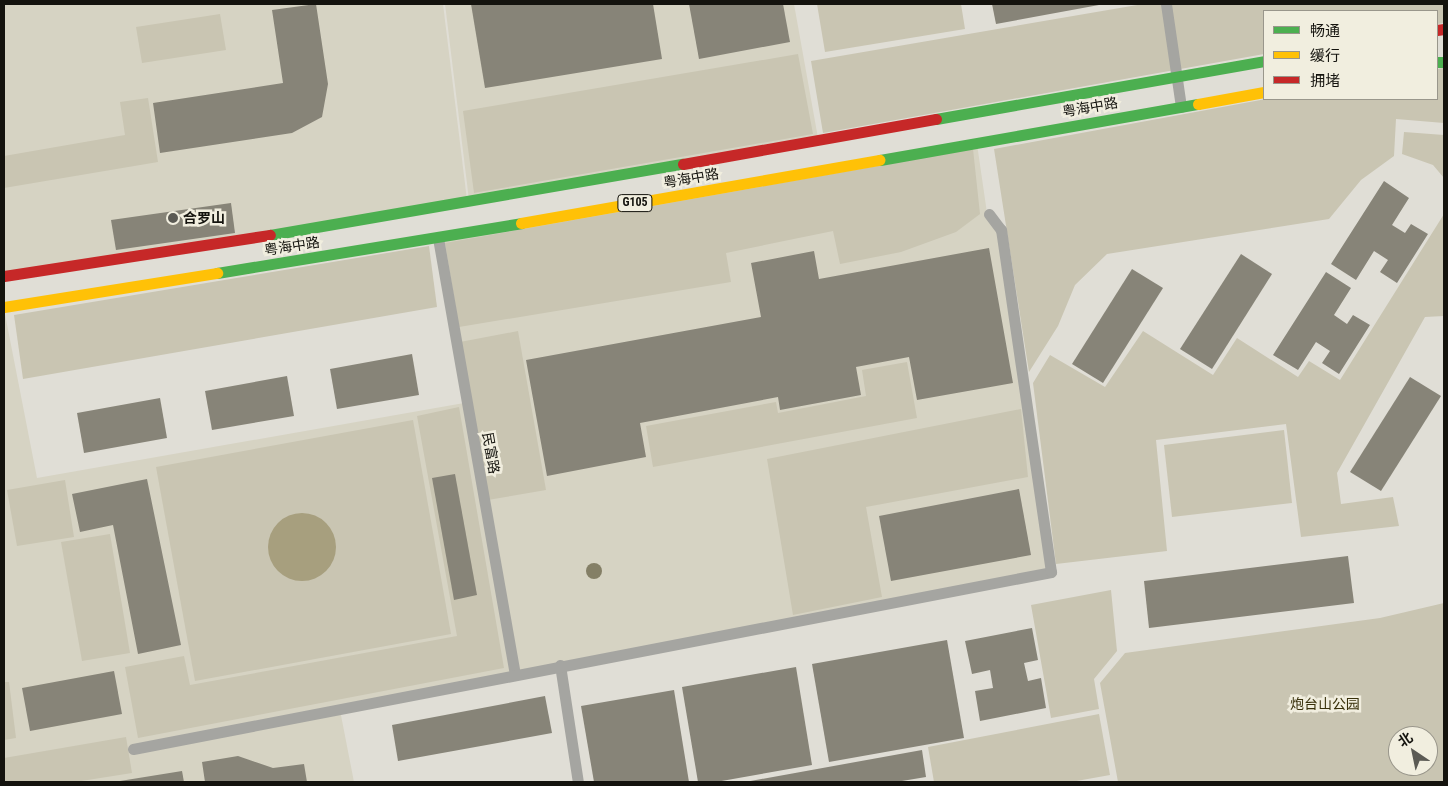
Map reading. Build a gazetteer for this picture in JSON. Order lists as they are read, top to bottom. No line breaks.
{"streets":{"highway":["粤海中路","G105"],"lane":["民富路"]},"crossings":[["粤海中路","民富路"]],"parks":["炮台山公园"],"places":["合罗山"],"legend":["畅通","缓行","拥堵"],"north":"top left"}
